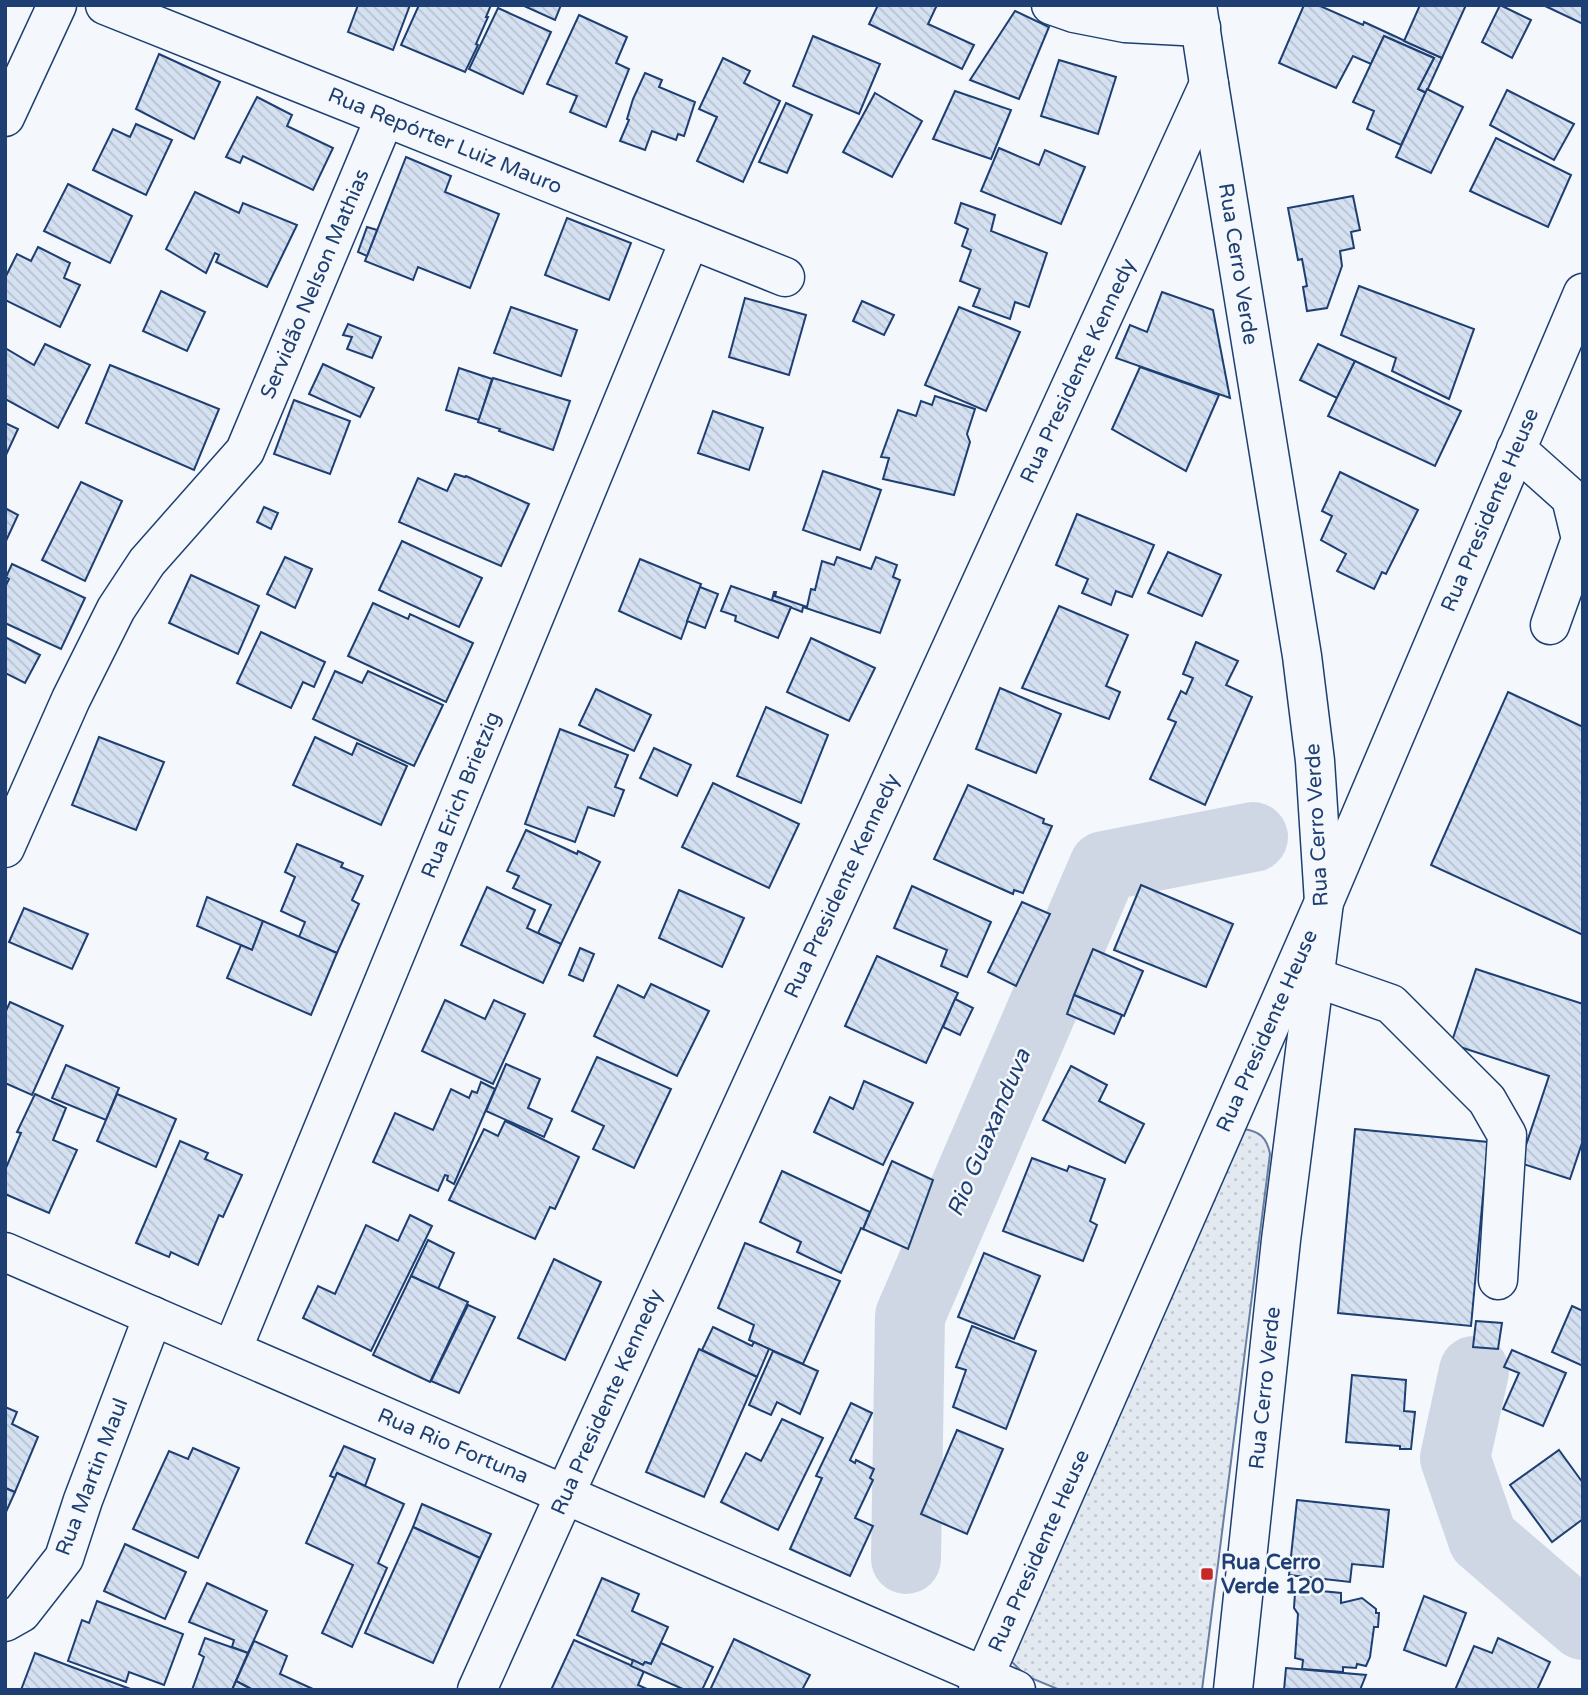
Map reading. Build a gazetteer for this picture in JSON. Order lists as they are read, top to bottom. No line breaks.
{"streets":{"street":["Rua Repórter Luiz Mauro","Rua Cerro Verde","Servidão Nelson Mathias","Rua Presidente Kennedy","Rua Presidente Heuse","Rua Erich Brietzig","Rua Rio Fortuna","Rua Martin Maul"]},"crossings":[["Rua Repórter Luiz Mauro","Servidão Nelson Mathias"],["Rua Repórter Luiz Mauro","Rua Erich Brietzig"],["Rua Cerro Verde","Rua Presidente Kennedy"],["Rua Cerro Verde","Rua Presidente Heuse"],["Rua Presidente Kennedy","Rua Rio Fortuna"],["Rua Presidente Heuse","Rua Rio Fortuna"],["Rua Erich Brietzig","Rua Rio Fortuna"],["Rua Rio Fortuna","Rua Martin Maul"]],"water":["Rio Guaxanduva"],"places":{"transit":["Rua Cerro Verde 120"]}}
